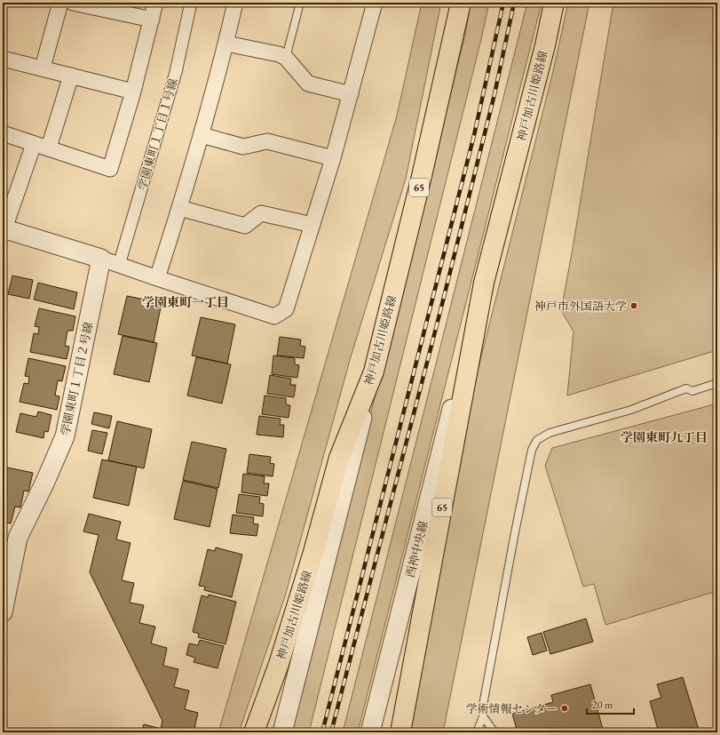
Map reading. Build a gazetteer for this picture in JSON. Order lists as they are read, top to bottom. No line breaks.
{"streets":{"main road":["神戸加古川姫路線","65"],"street":["学園東町１丁目１号線","学園東町１丁目２号線","西神中央線"]},"crossings":[["神戸加古川姫路線","西神中央線"]],"districts":["学園東町一丁目","学園東町九丁目"],"places":["神戸市外国語大学","学術情報センター"],"scale_bar":"20 m"}
